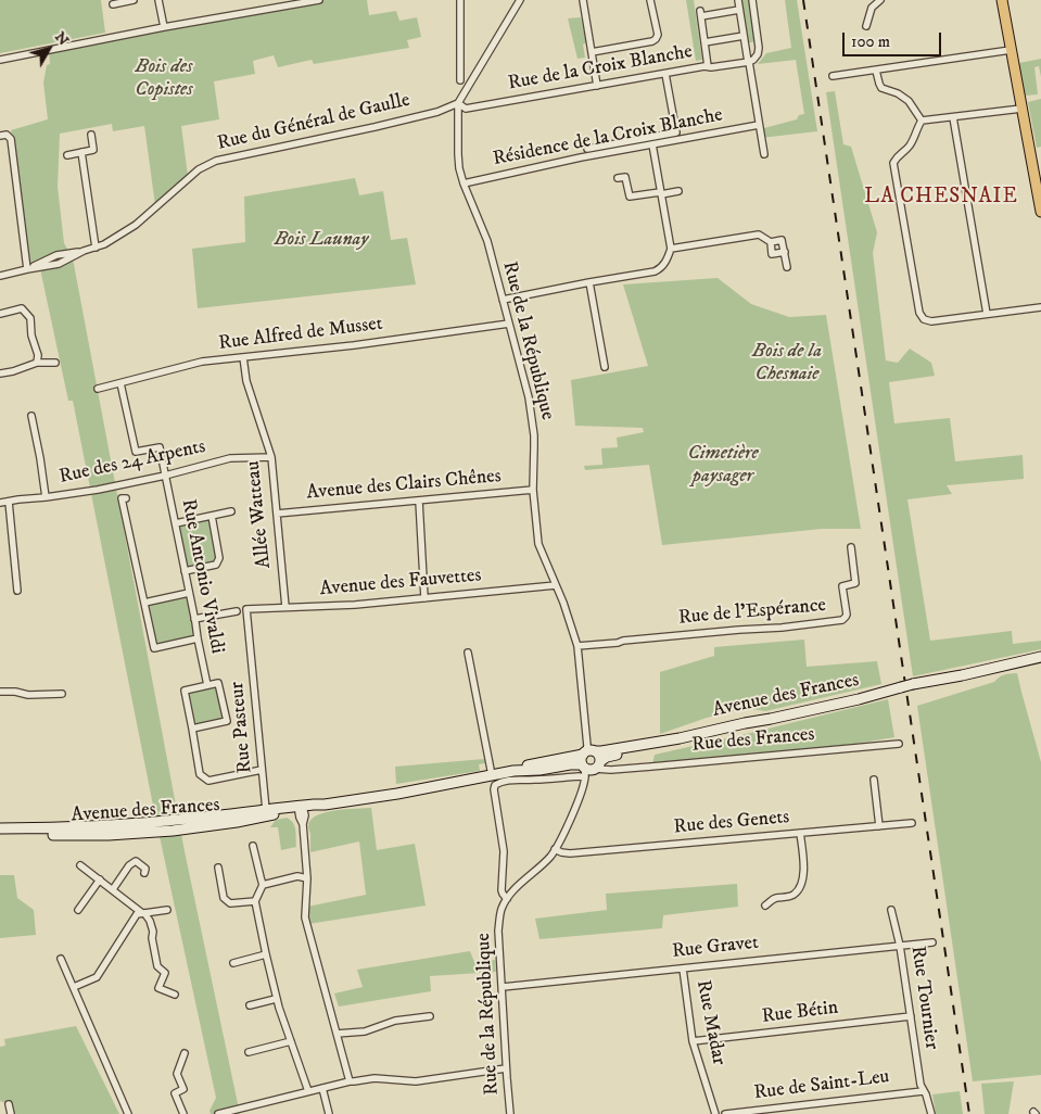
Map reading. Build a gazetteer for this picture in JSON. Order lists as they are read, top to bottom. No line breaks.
{"streets":{"main road":["Avenue des Frances"],"street":["Rue de la Croix Blanche","Rue du Général de Gaulle","Résidence de la Croix Blanche","Rue Alfred de Musset","Rue de la République","Rue des 24 Arpents","Avenue des Clairs Chênes","Allée Watteau","Rue Antonio Vivaldi","Avenue des Fauvettes","Rue de l'Espérance","Rue Pasteur","Rue des Frances","Rue des Genets","Rue Gravet","Rue Tournier","Rue Bétin","Rue Madar","Rue de Saint-Leu"]},"crossings":[["Rue de la Croix Blanche","Rue du Général de Gaulle"],["Rue de la Croix Blanche","Rue de la République"],["Rue du Général de Gaulle","Rue de la République"],["Résidence de la Croix Blanche","Rue de la République"],["Rue Alfred de Musset","Rue de la République"],["Rue Alfred de Musset","Allée Watteau"],["Rue Alfred de Musset","Rue Antonio Vivaldi"],["Rue de la République","Avenue des Clairs Chênes"],["Rue de la République","Avenue des Fauvettes"],["Rue de la République","Rue de l'Espérance"],["Rue de la République","Avenue des Frances"],["Rue de la République","Rue des Frances"],["Rue de la République","Rue des Genets"],["Rue de la République","Rue Gravet"],["Rue des 24 Arpents","Allée Watteau"],["Rue des 24 Arpents","Rue Antonio Vivaldi"],["Avenue des Clairs Chênes","Allée Watteau"],["Allée Watteau","Avenue des Fauvettes"],["Avenue des Fauvettes","Rue Pasteur"],["Avenue des Frances","Rue Pasteur"],["Avenue des Frances","Rue des Frances"],["Rue Gravet","Rue Tournier"],["Rue Gravet","Rue Madar"],["Rue Tournier","Rue Bétin"],["Rue Tournier","Rue de Saint-Leu"],["Rue Bétin","Rue Madar"]],"districts":["LA CHESNAIE"],"parks":["Bois des Copistes","Bois Launay","Bois de la Chesnaie","Cimetière paysager"],"scale_bar":"100 m","north":"top right"}
